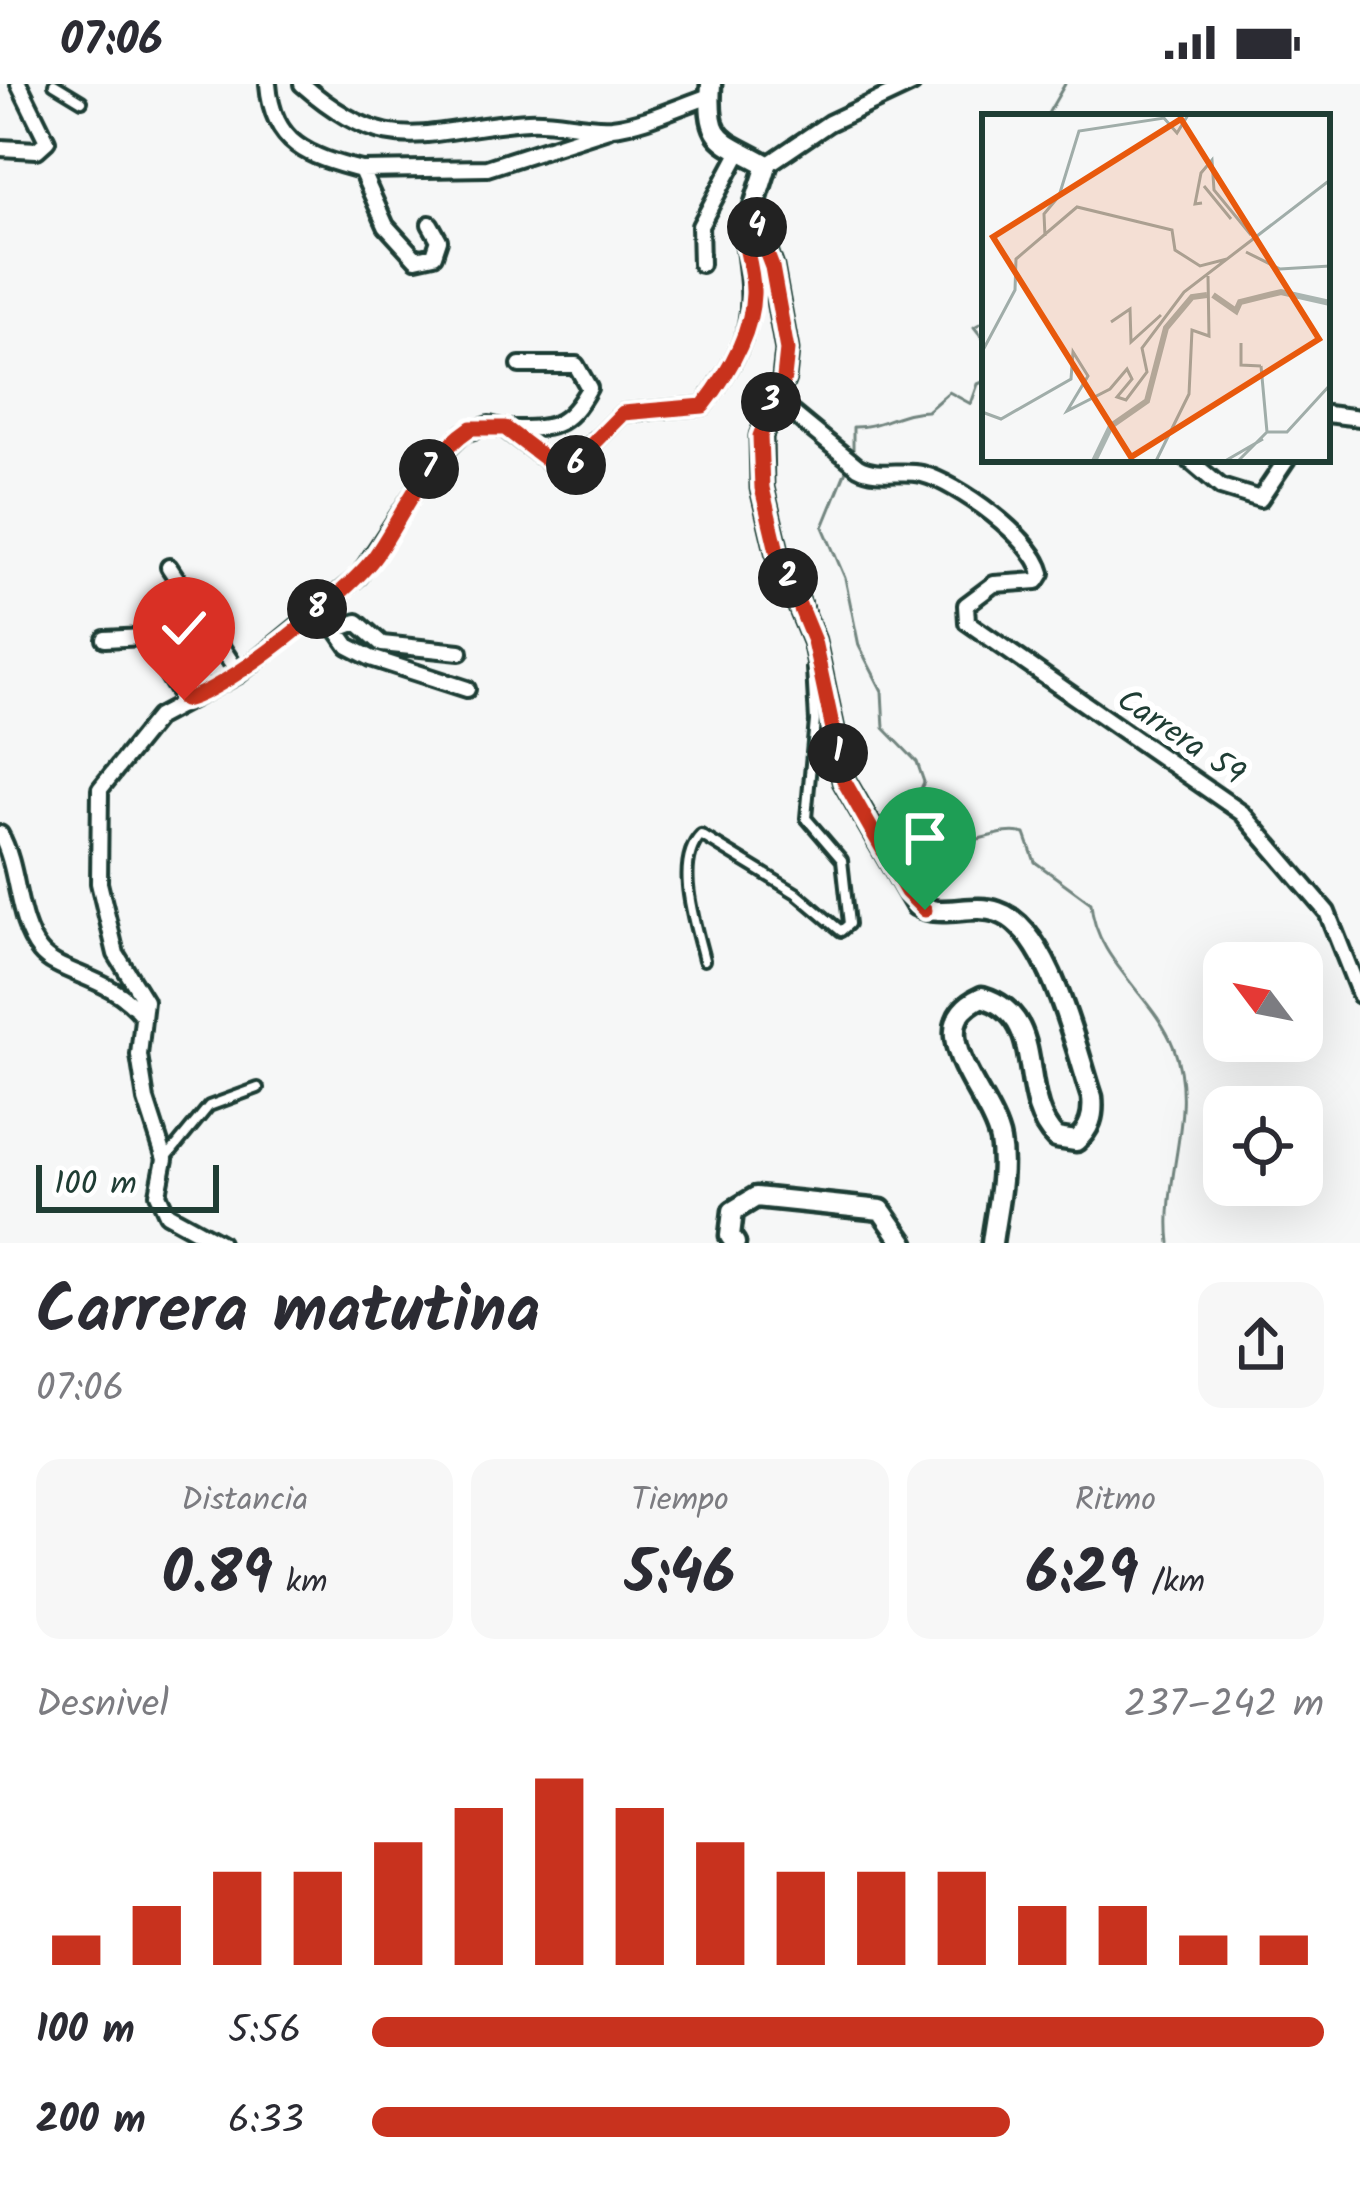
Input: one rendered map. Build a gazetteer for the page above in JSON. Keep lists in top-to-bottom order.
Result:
{
  "streets": {
    "street": ["Carrera 59"]
  },
  "scale_bar": "100 m",
  "north": "top left",
  "page": {
    "status": "07:06",
    "pins": [
      "4",
      "3",
      "6",
      "7",
      "2",
      "8",
      "1"
    ],
    "scale": "100 m",
    "heading": ["Carrera matutina", "07:06"],
    "stats": [
      ["Distancia", "0.89 km"],
      ["Tiempo", "5:46"],
      ["Ritmo", "6:29 /km"]
    ],
    "chart": ["Desnivel", "237–242 m"],
    "list": [
      {
        "name": "100 m",
        "note": "5:56"
      },
      {
        "name": "200 m",
        "note": "6:33"
      }
    ]
  }
}
